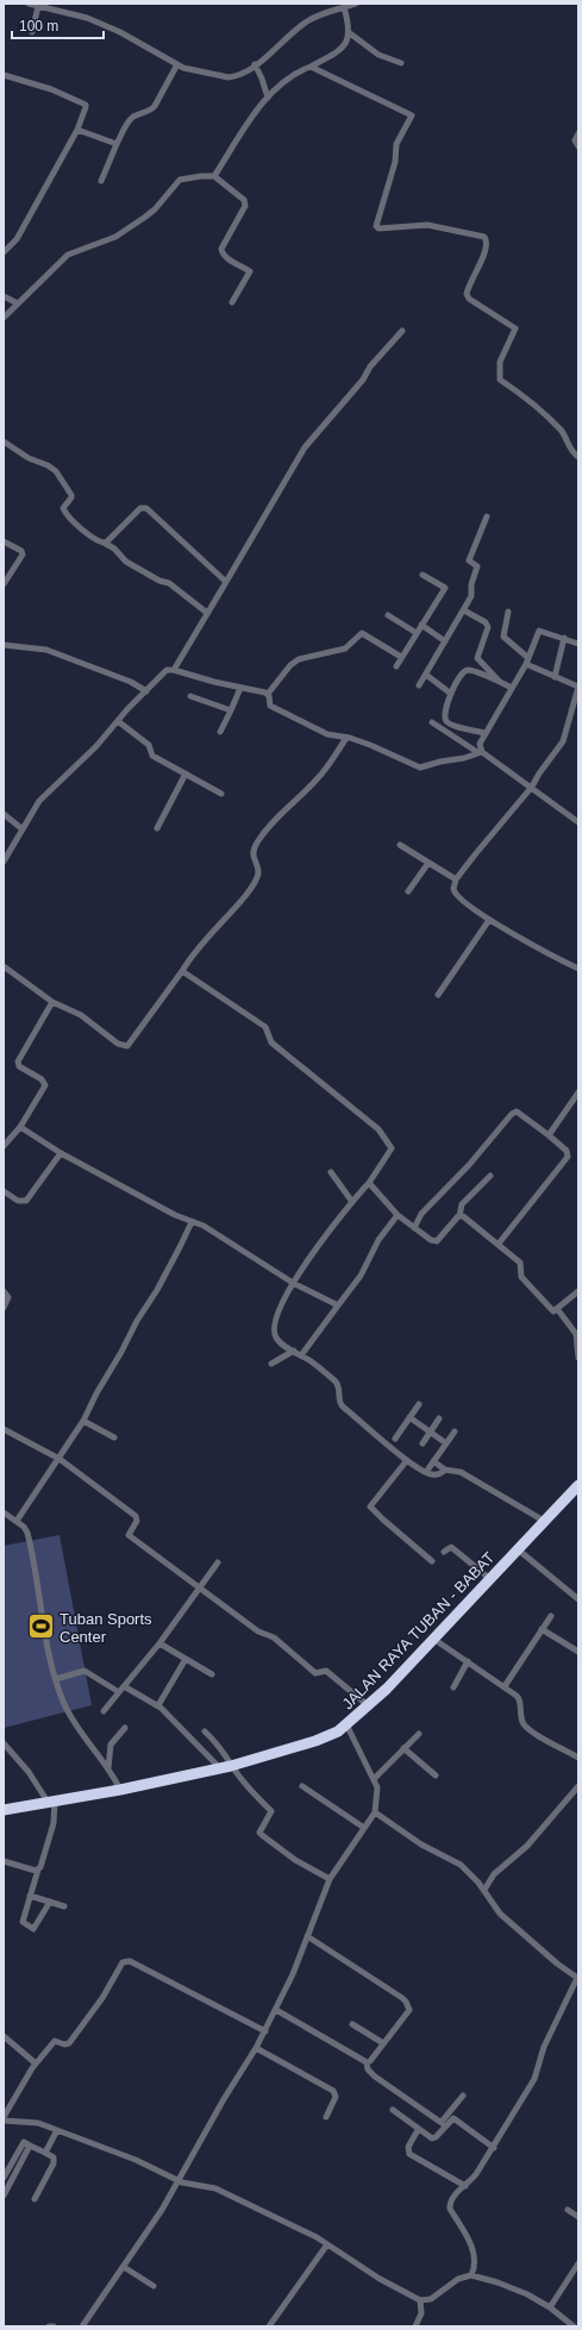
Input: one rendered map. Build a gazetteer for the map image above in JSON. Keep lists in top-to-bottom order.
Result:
{
  "streets": {
    "highway": ["JALAN RAYA TUBAN - BABAT"]
  },
  "places": {
    "sports": ["Tuban Sports Center"]
  },
  "scale_bar": "100 m"
}
